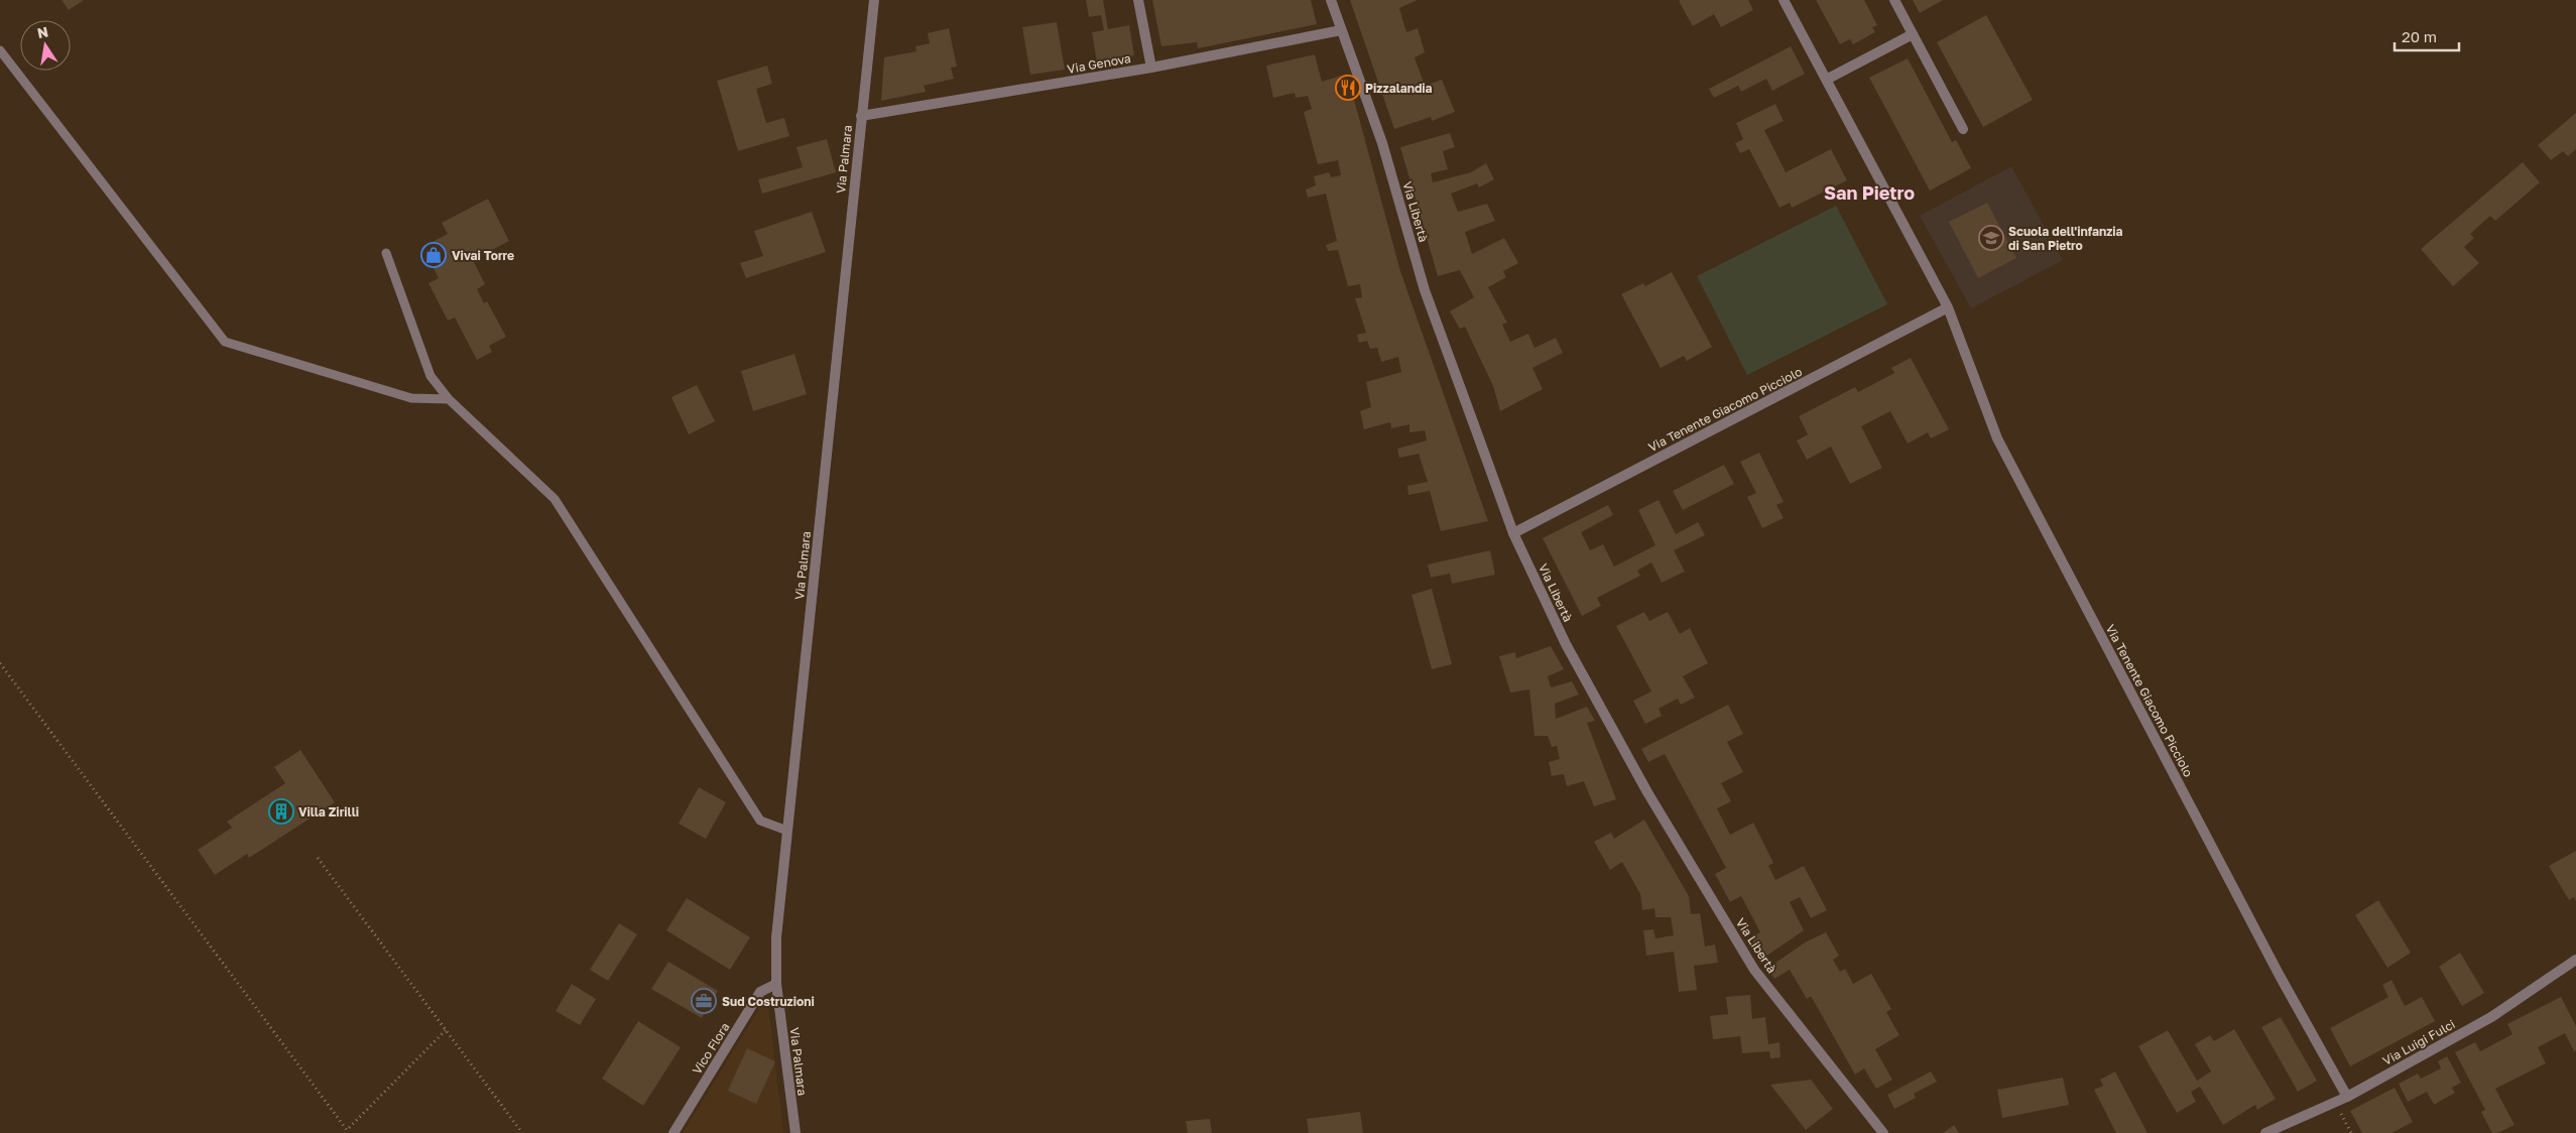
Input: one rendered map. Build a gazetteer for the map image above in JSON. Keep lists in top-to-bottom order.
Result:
{
  "streets": {
    "street": [
      "Via Genova",
      "Via Palmara",
      "Via Libertà",
      "Via Tenente Giacomo Picciolo",
      "Via Luigi Fulci",
      "Vico Flora"
    ]
  },
  "crossings": [
    ["Via Genova", "Via Palmara"],
    ["Via Genova", "Via Libertà"],
    ["Via Palmara", "Vico Flora"],
    ["Via Libertà", "Via Tenente Giacomo Picciolo"],
    ["Via Tenente Giacomo Picciolo", "Via Luigi Fulci"]
  ],
  "districts": ["San Pietro"],
  "places": {
    "restaurant": ["Pizzalandia"],
    "school or university": ["Scuola dell'infanzia di San Pietro"],
    "shop": ["Vivai Torre"],
    "building": ["Villa Zirilli"],
    "office": ["Sud Costruzioni"]
  },
  "scale_bar": "20 m",
  "north": "top"
}
